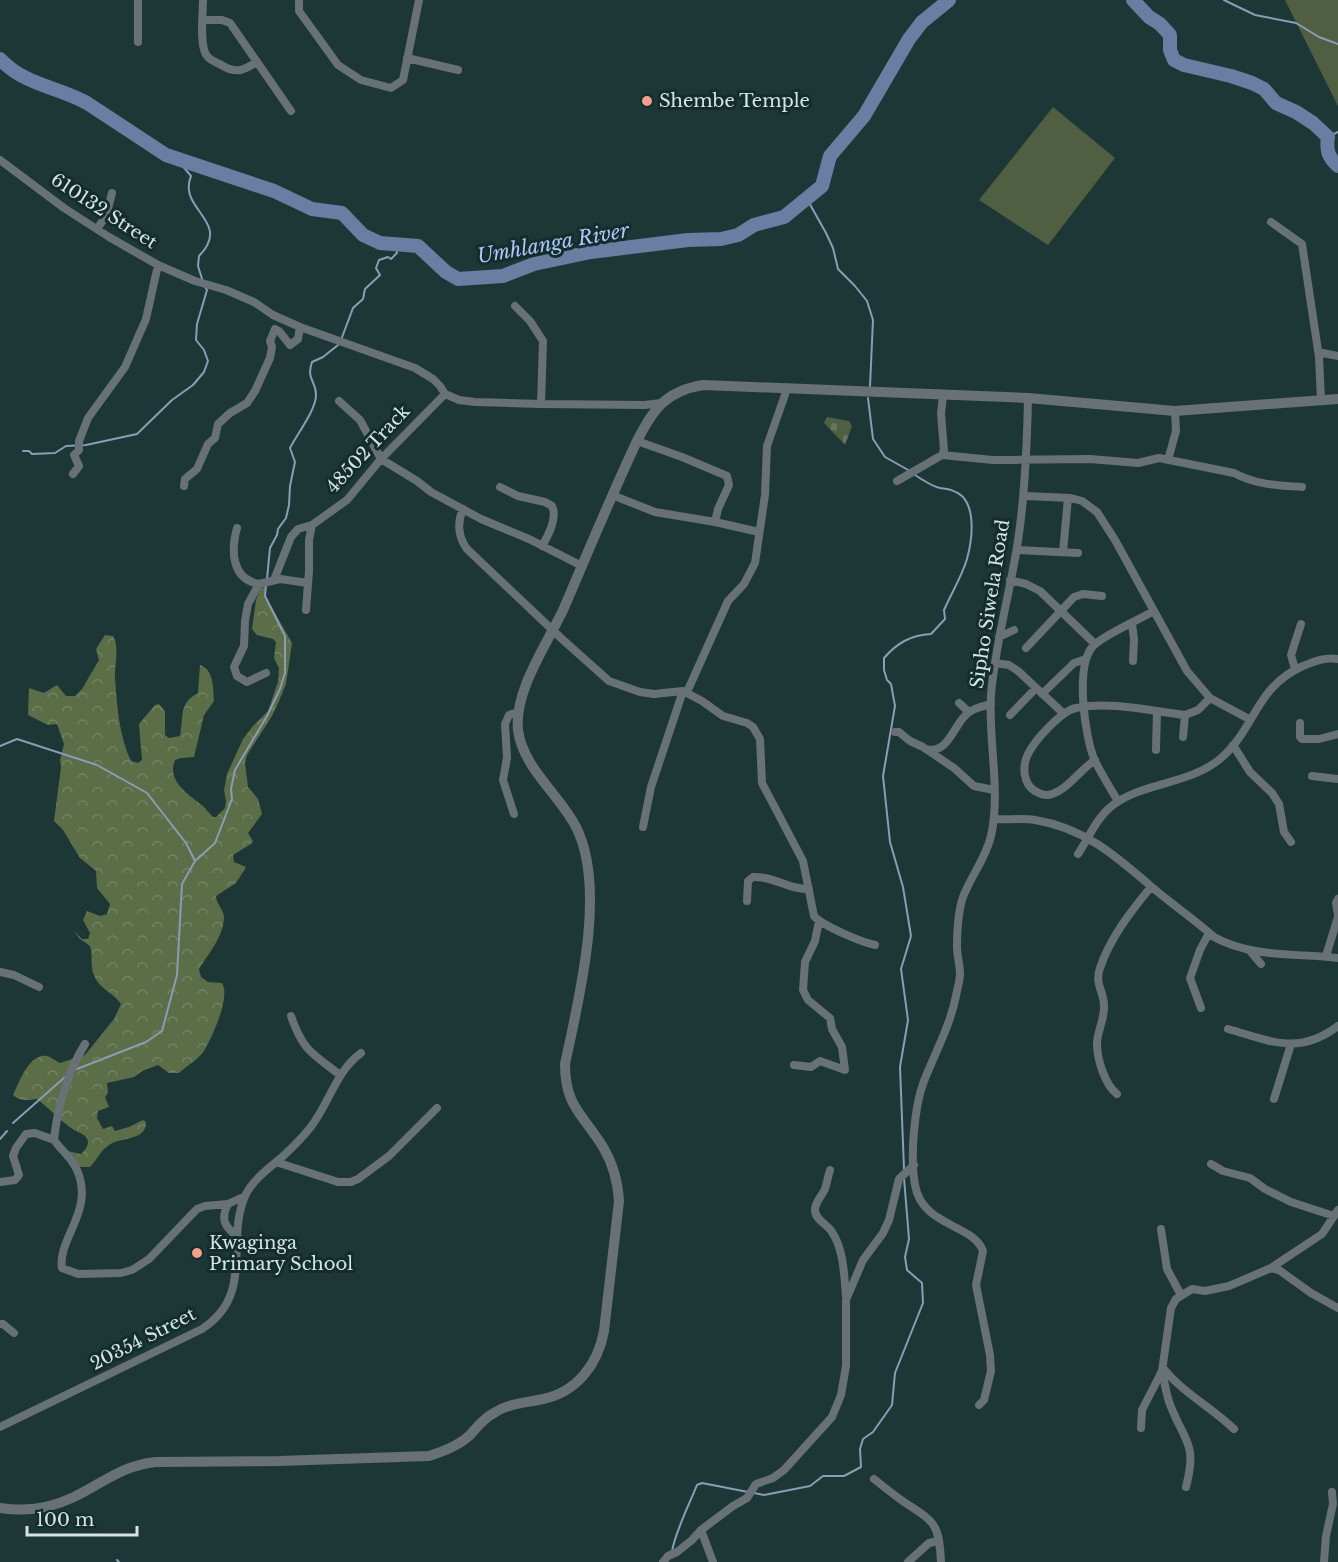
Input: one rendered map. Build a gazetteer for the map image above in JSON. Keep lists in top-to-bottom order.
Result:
{
  "streets": {
    "street": [
      "610132 Street",
      "48502 Track",
      "Sipho Siwela Road",
      "20354 Street"
    ]
  },
  "water": ["Umhlanga River"],
  "places": ["Shembe Temple", "Kwaginga Primary School"],
  "scale_bar": "100 m"
}
